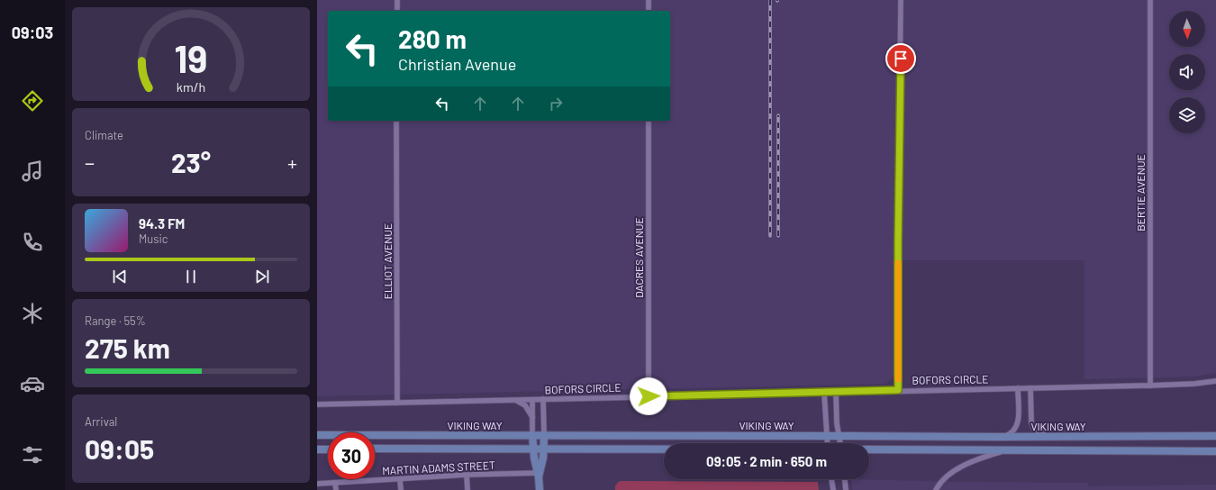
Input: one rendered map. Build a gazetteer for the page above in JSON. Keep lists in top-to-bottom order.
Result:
{
  "streets": {
    "main road": ["VIKING WAY"],
    "street": [
      "BERTIE AVENUE",
      "DACRES AVENUE",
      "ELLIOT AVENUE",
      "BOFORS CIRCLE",
      "MARTIN ADAMS STREET"
    ]
  },
  "crossings": [
    ["BERTIE AVENUE", "BOFORS CIRCLE"],
    ["DACRES AVENUE", "BOFORS CIRCLE"],
    ["ELLIOT AVENUE", "BOFORS CIRCLE"]
  ],
  "north": "bottom",
  "page": {
    "tabs": "09:03",
    "turn": ["280 m", "Christian Avenue"],
    "tile": [
      "Climate",
      ["Range · 55%", "275 km"],
      ["Arrival", "09:05"]
    ],
    "heat": ["−", "23°", "+"],
    "song": ["94.3 FM", "Music"],
    "limit": "30",
    "trip": "09:05 · 2 min · 650 m",
    "gauge": ["19", "km/h"]
  }
}
